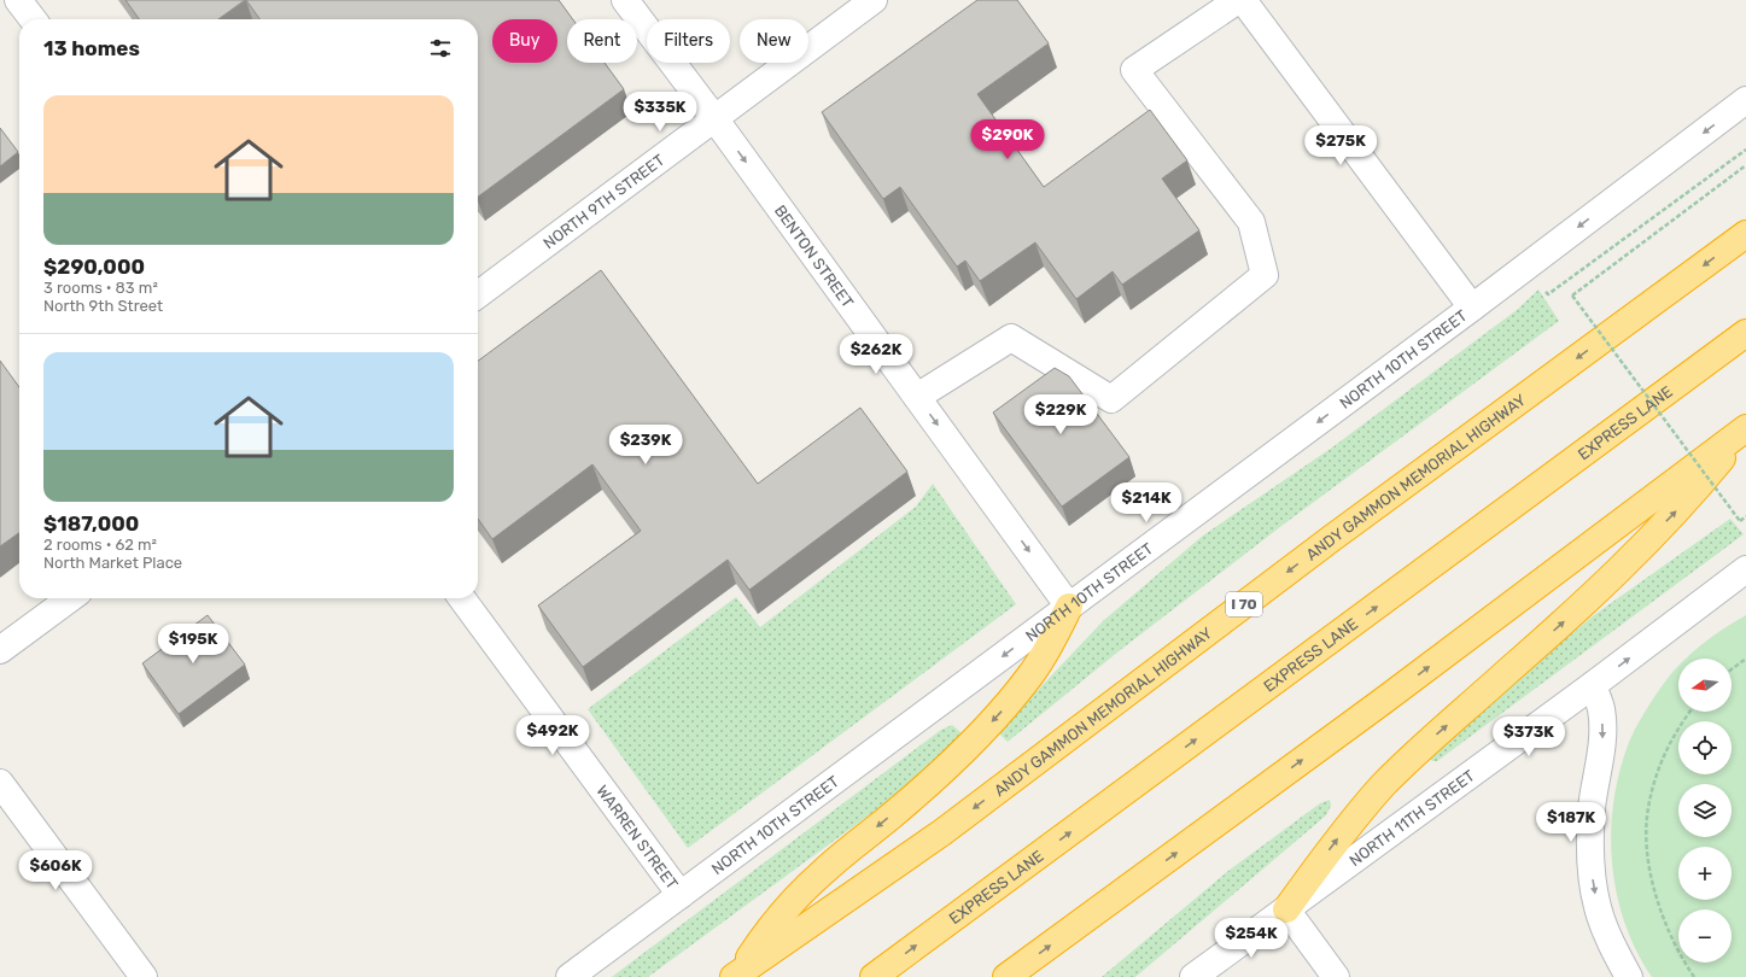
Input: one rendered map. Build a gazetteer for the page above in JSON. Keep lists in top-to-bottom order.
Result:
{
  "streets": {
    "highway": ["EXPRESS LANE", "ANDY GAMMON MEMORIAL HIGHWAY", "I 70"],
    "street": [
      "NORTH 9TH STREET",
      "BENTON STREET",
      "NORTH 10TH STREET",
      "NORTH 11TH STREET",
      "WARREN STREET"
    ]
  },
  "crossings": [
    ["NORTH 9TH STREET", "BENTON STREET"],
    ["BENTON STREET", "NORTH 10TH STREET"],
    ["NORTH 10TH STREET", "WARREN STREET"]
  ],
  "one_way": ["BENTON STREET", "NORTH 10TH STREET"],
  "north": "left",
  "page": {
    "chip": [
      "Buy",
      "Rent",
      "Filters",
      "New"
    ],
    "heading": "13 homes",
    "list": [
      {
        "name": "$290,000",
        "note": "3 rooms · 83 m² · North 9th Street"
      },
      {
        "name": "$187,000",
        "note": "2 rooms · 62 m² · North Market Place"
      }
    ],
    "price": [
      "$335K",
      "$290K",
      "$275K",
      "$262K",
      "$229K",
      "$239K",
      "$214K",
      "$195K",
      "$492K",
      "$373K",
      "$187K",
      "$606K",
      "$254K"
    ],
    "map_buttons": ["+", "−"]
  }
}
